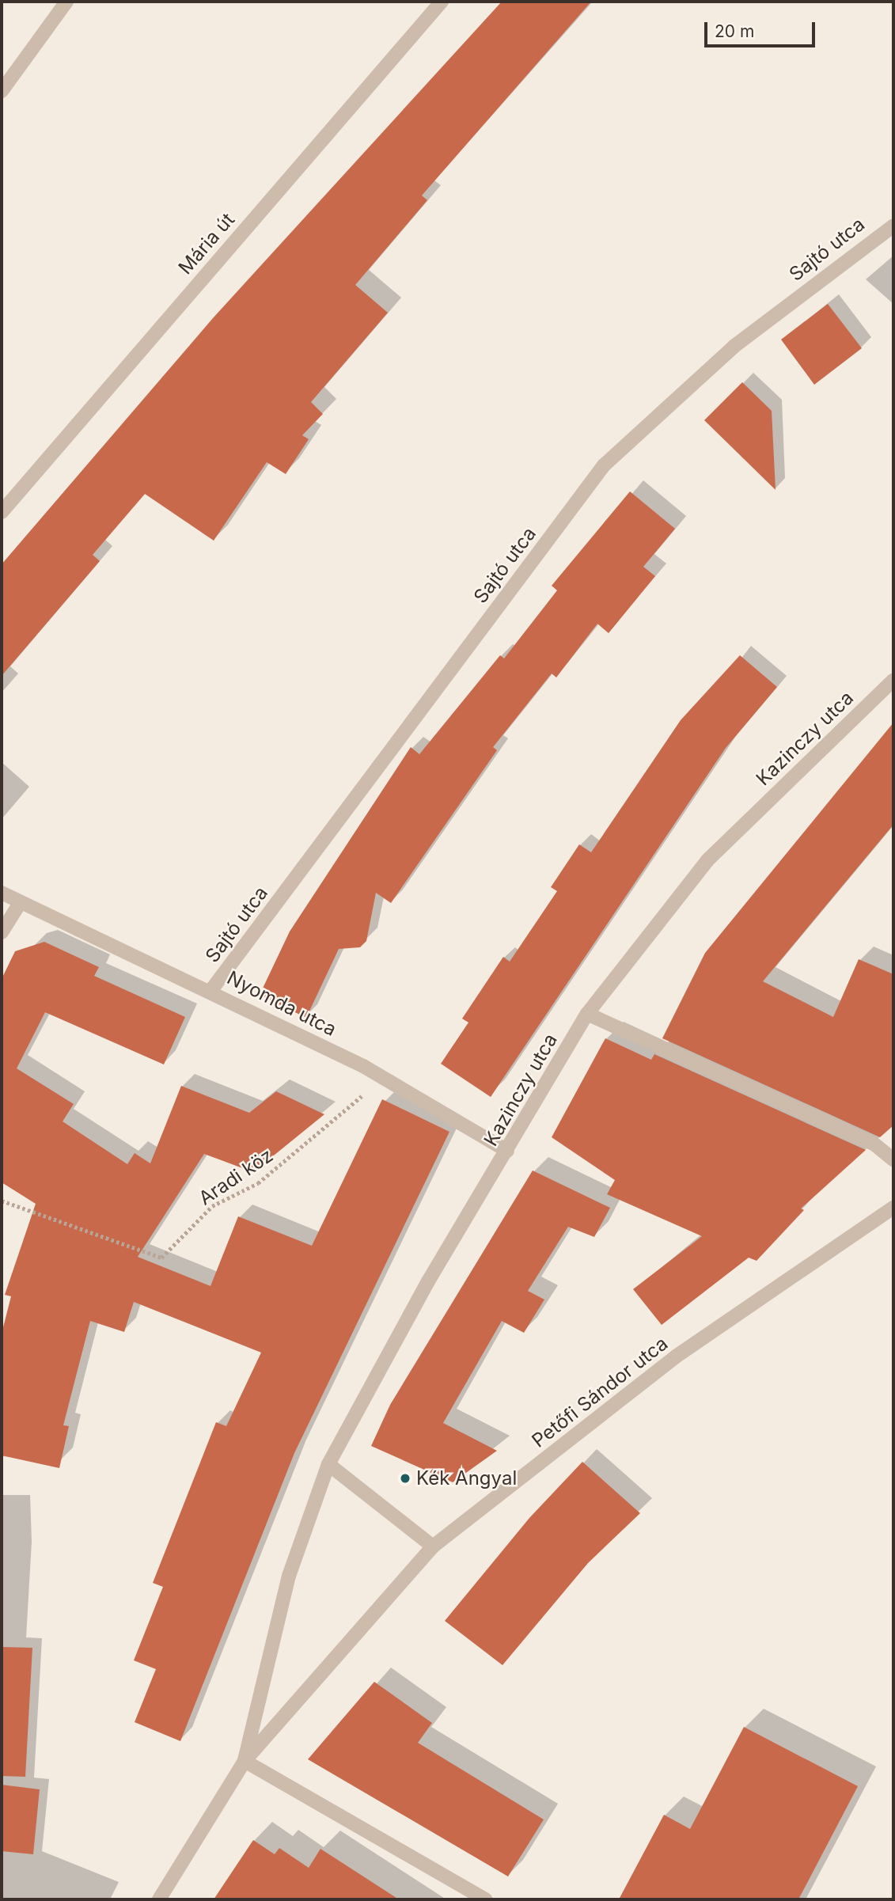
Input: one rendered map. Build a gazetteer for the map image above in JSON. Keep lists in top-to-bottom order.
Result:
{
  "streets": {
    "street": [
      "Mária út",
      "Sajtó utca",
      "Kazinczy utca",
      "Nyomda utca",
      "Petőfi Sándor utca"
    ],
    "path": ["Aradi köz"]
  },
  "crossings": [
    ["Sajtó utca", "Nyomda utca"],
    ["Kazinczy utca", "Nyomda utca"],
    ["Kazinczy utca", "Petőfi Sándor utca"],
    ["Nyomda utca", "Aradi köz"]
  ],
  "places": ["Kék Angyal"],
  "scale_bar": "20 m"
}
